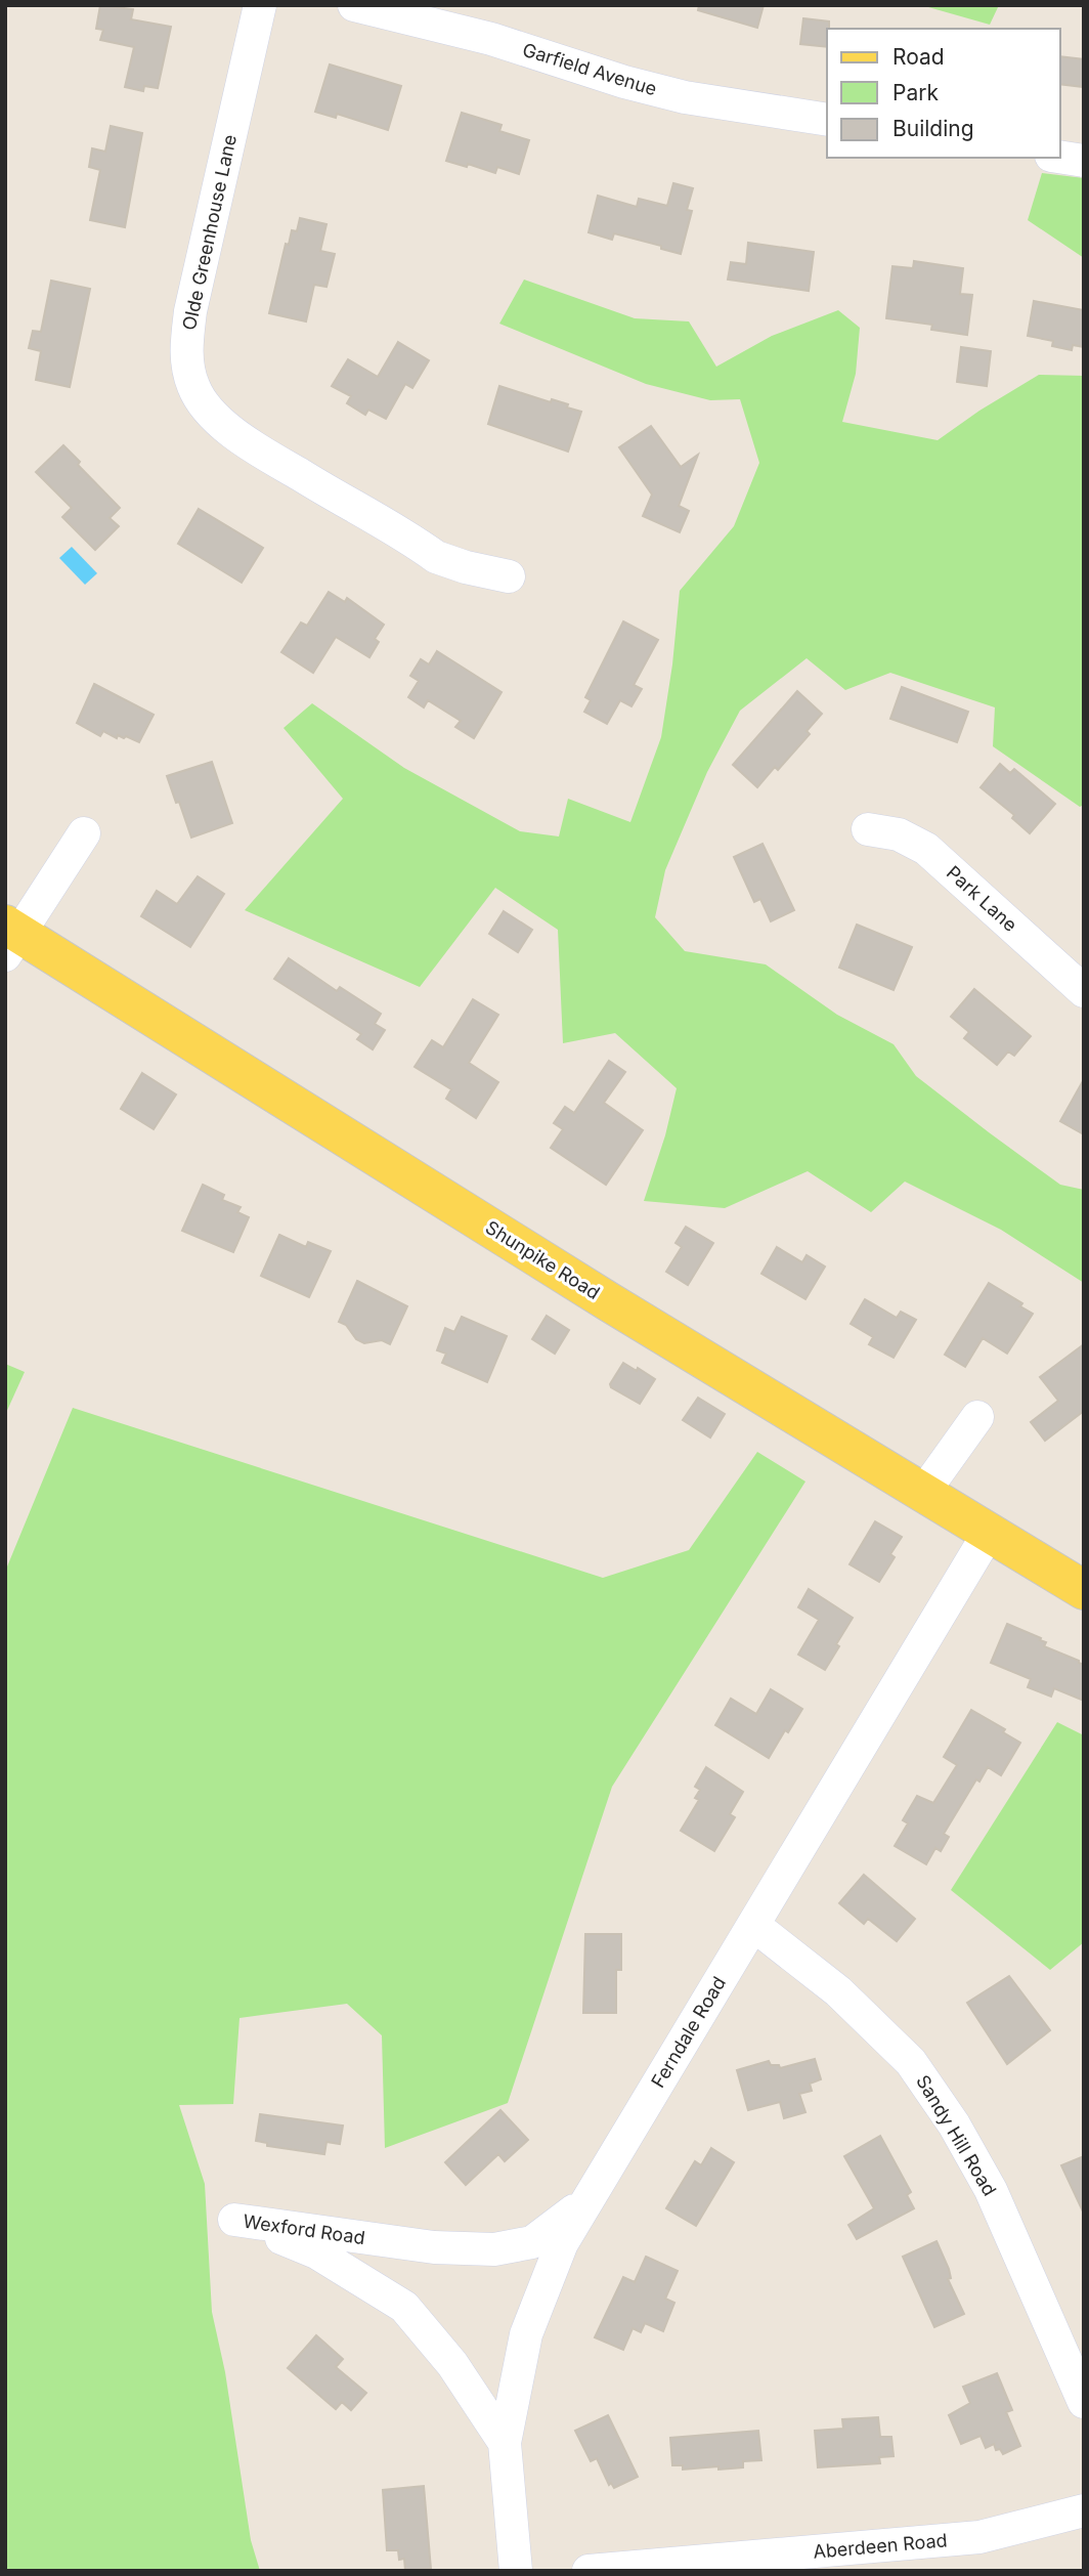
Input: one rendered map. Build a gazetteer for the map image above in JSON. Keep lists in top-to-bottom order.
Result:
{
  "streets": {
    "main road": ["Shunpike Road"],
    "street": [
      "Garfield Avenue",
      "Olde Greenhouse Lane",
      "Park Lane",
      "Ferndale Road",
      "Sandy Hill Road",
      "Wexford Road",
      "Aberdeen Road"
    ]
  },
  "crossings": [
    ["Shunpike Road", "Ferndale Road"],
    ["Ferndale Road", "Sandy Hill Road"],
    ["Ferndale Road", "Wexford Road"]
  ],
  "legend": ["Road", "Park", "Building"]
}
